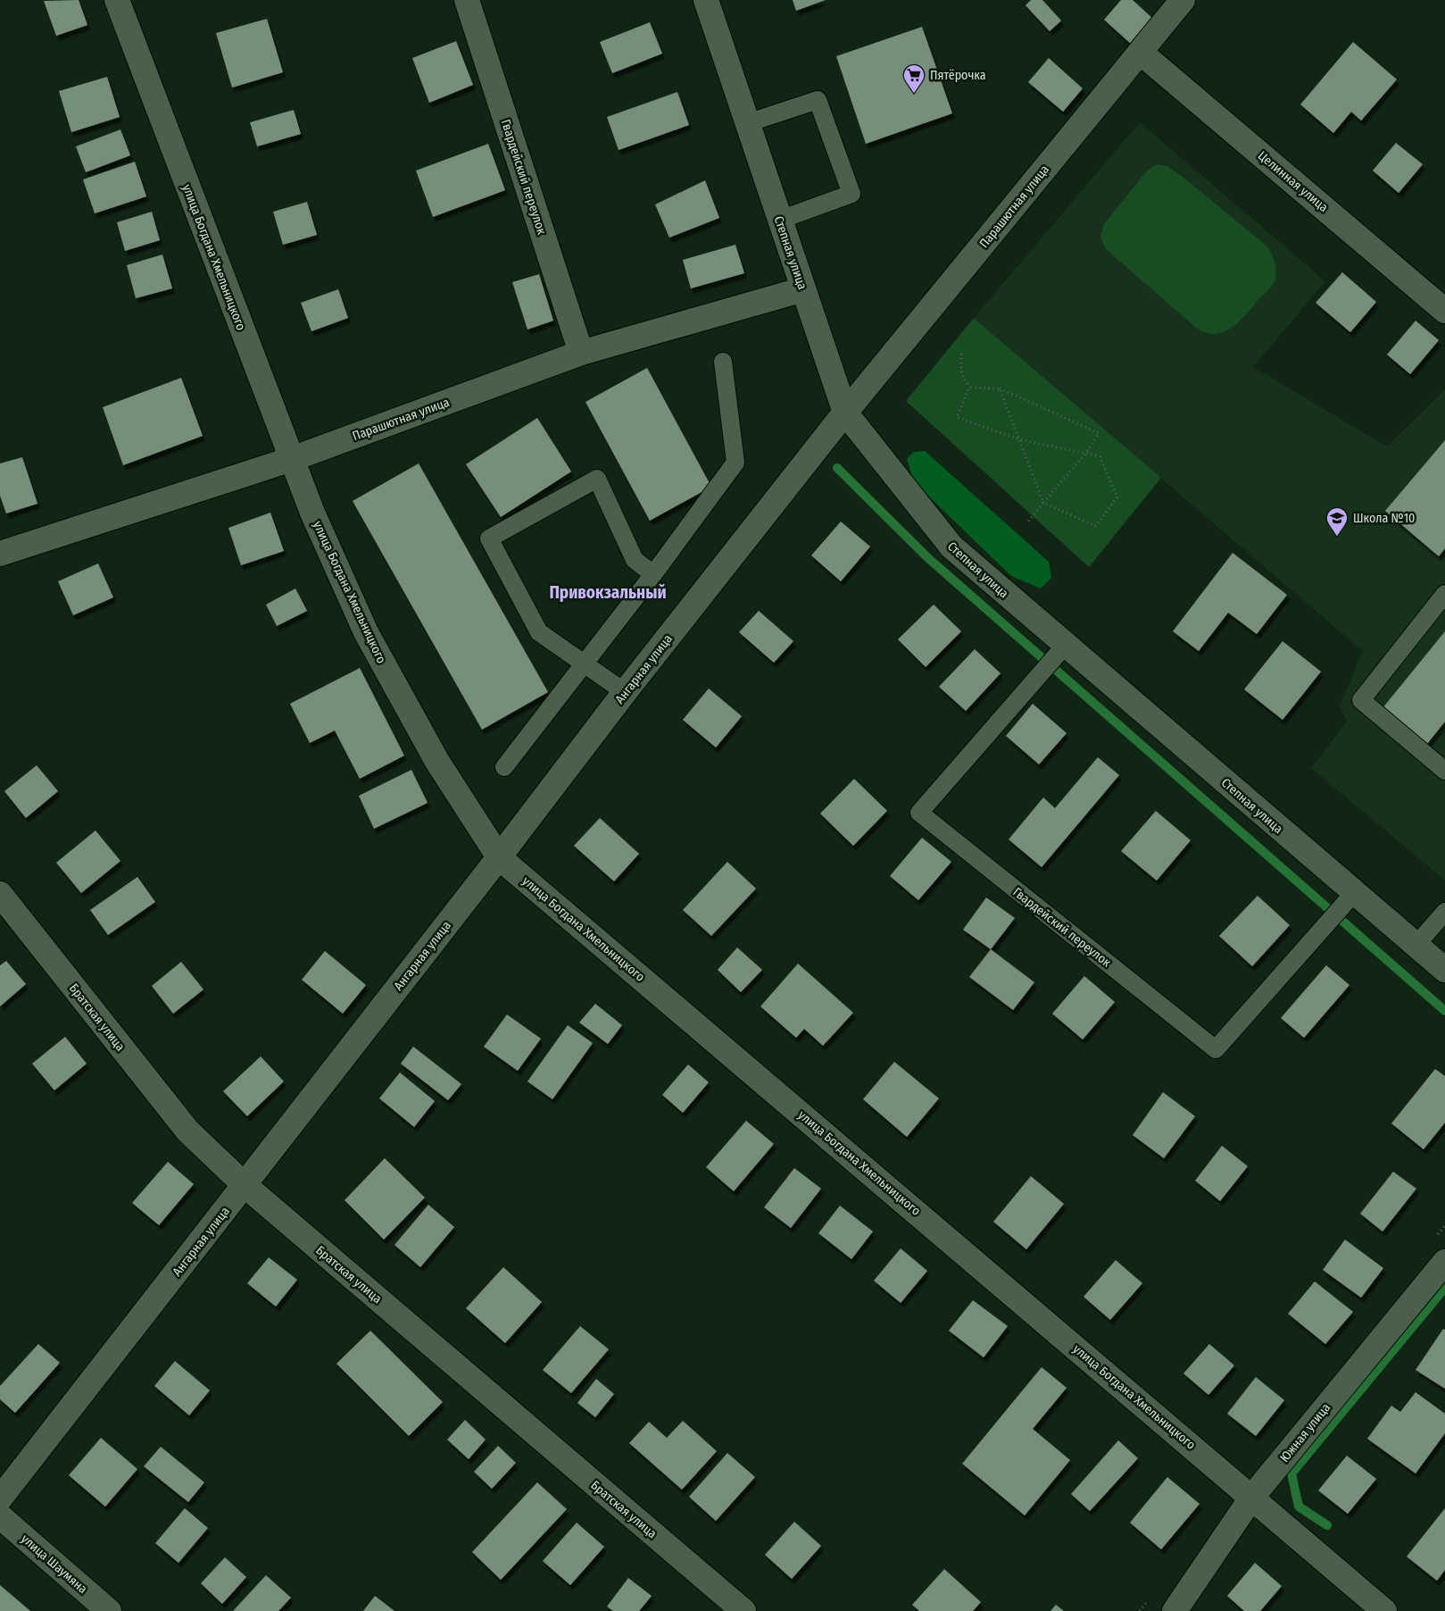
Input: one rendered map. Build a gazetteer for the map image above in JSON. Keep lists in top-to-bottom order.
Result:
{
  "streets": {
    "street": [
      "Гвардейский переулок",
      "Целинная улица",
      "Парашютная улица",
      "Степная улица",
      "улица Богдана Хмельницкого",
      "Ангарная улица",
      "Братская улица",
      "Южная улица",
      "улица Шаумяна"
    ]
  },
  "crossings": [
    ["Гвардейский переулок", "Парашютная улица"],
    ["Гвардейский переулок", "Степная улица"],
    ["Целинная улица", "Парашютная улица"],
    ["Парашютная улица", "Степная улица"],
    ["Парашютная улица", "улица Богдана Хмельницкого"],
    ["Парашютная улица", "Ангарная улица"],
    ["Степная улица", "Ангарная улица"],
    ["улица Богдана Хмельницкого", "Ангарная улица"],
    ["улица Богдана Хмельницкого", "Южная улица"],
    ["Ангарная улица", "Братская улица"]
  ],
  "districts": ["Привокзальный"],
  "places": {
    "supermarket": ["Пятёрочка"],
    "school or university": ["Школа №10"]
  }
}
